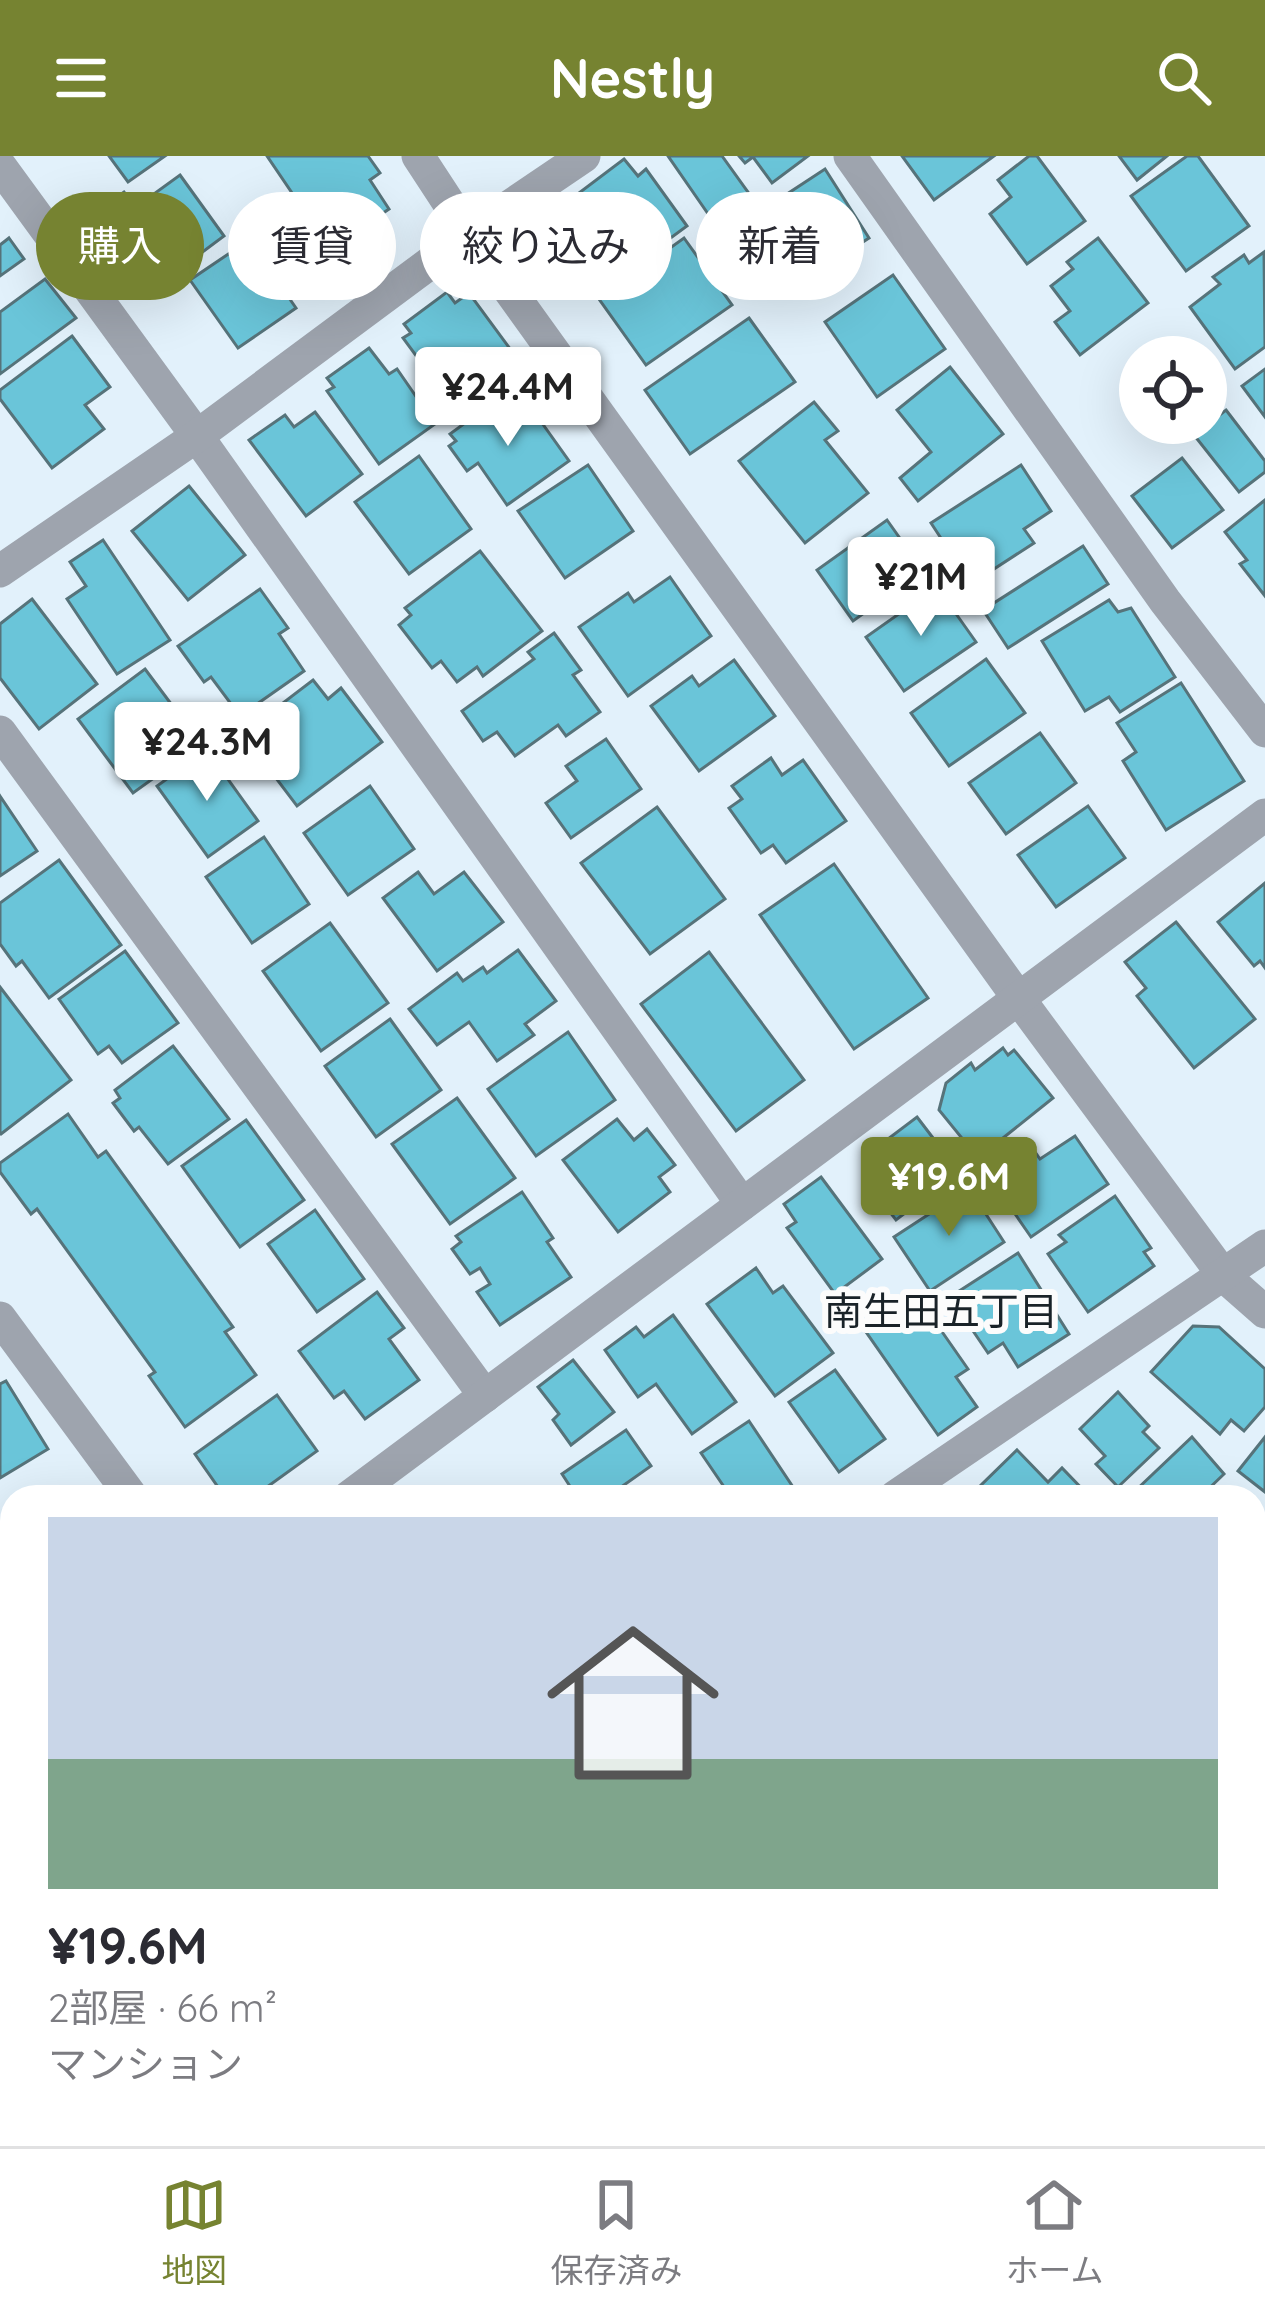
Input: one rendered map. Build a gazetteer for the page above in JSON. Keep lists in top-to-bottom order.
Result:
{
  "districts": ["南生田五丁目"],
  "page": {
    "header": "Nestly",
    "chip": [
      "購入",
      "賃貸",
      "絞り込み",
      "新着"
    ],
    "price": [
      "¥24.4M",
      "¥21M",
      "¥24.3M",
      "¥19.6M"
    ],
    "list": [
      {
        "name": "¥19.6M",
        "note": "2部屋 · 66 m² · マンション"
      }
    ],
    "tabs": ["地図", "保存済み", "ホーム"]
  }
}
